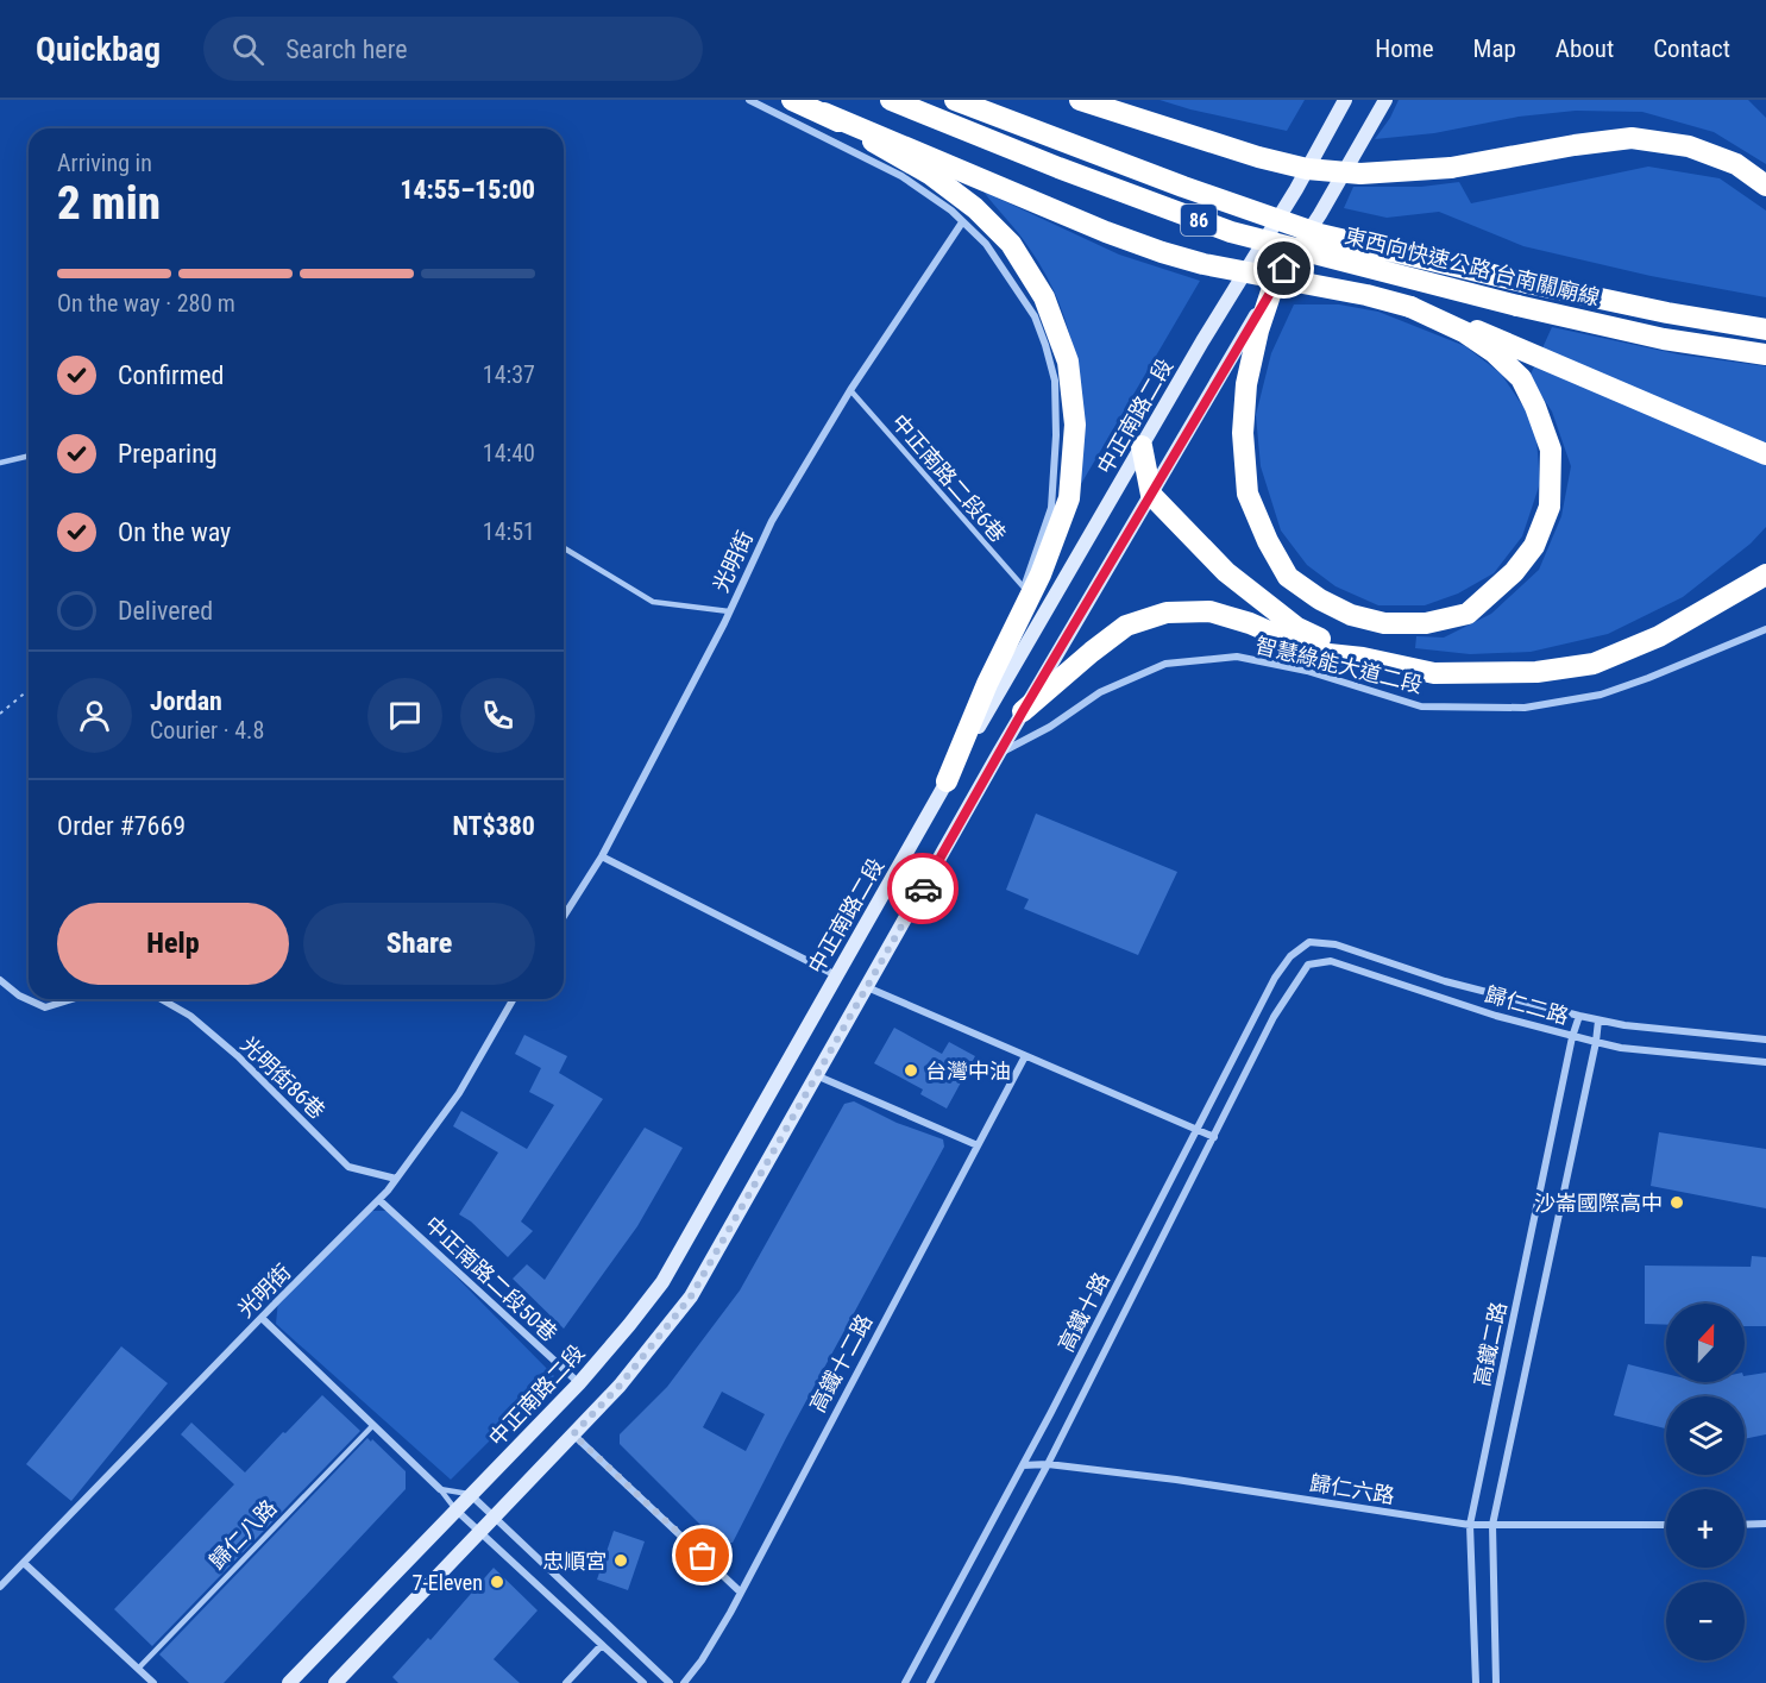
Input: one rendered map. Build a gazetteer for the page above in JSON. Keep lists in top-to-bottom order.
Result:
{
  "streets": {
    "highway": ["86", "東西向快速公路 台南關廟線"],
    "street": [
      "中正南路二段",
      "光明街",
      "智慧綠能大道二段",
      "歸仁二路",
      "光明街86巷",
      "中正南路二段50巷",
      "高鐵十路",
      "高鐵二路",
      "高鐵十二路",
      "歸仁六路"
    ],
    "lane": ["中正南路二段6巷", "歸仁八路"]
  },
  "crossings": [
    ["中正南路二段", "中正南路二段50巷"],
    ["中正南路二段6巷", "光明街"],
    ["光明街", "光明街86巷"],
    ["光明街", "中正南路二段50巷"],
    ["歸仁二路", "高鐵十路"],
    ["歸仁二路", "高鐵二路"],
    ["高鐵十路", "歸仁六路"],
    ["高鐵二路", "歸仁六路"]
  ],
  "places": [
    "台灣中油",
    "沙崙國際高中",
    "忠順宮",
    "7-Eleven"
  ],
  "north": "top",
  "page": {
    "header": "Quickbag",
    "search": "Search here",
    "nav": [
      "Home",
      "Map",
      "About",
      "Contact"
    ],
    "heading": ["2 min", "Arriving in", "14:55–15:00"],
    "panel": [
      "Jordan",
      "Courier · 4.8",
      "Order #7669",
      "NT$380"
    ],
    "bar": "On the way · 280 m",
    "list": [
      ["Confirmed", "14:37"],
      ["Preparing", "14:40"],
      ["On the way", "14:51"],
      "Delivered"
    ],
    "buttons": ["Help", "Share"],
    "map_buttons": ["+", "−"]
  }
}
